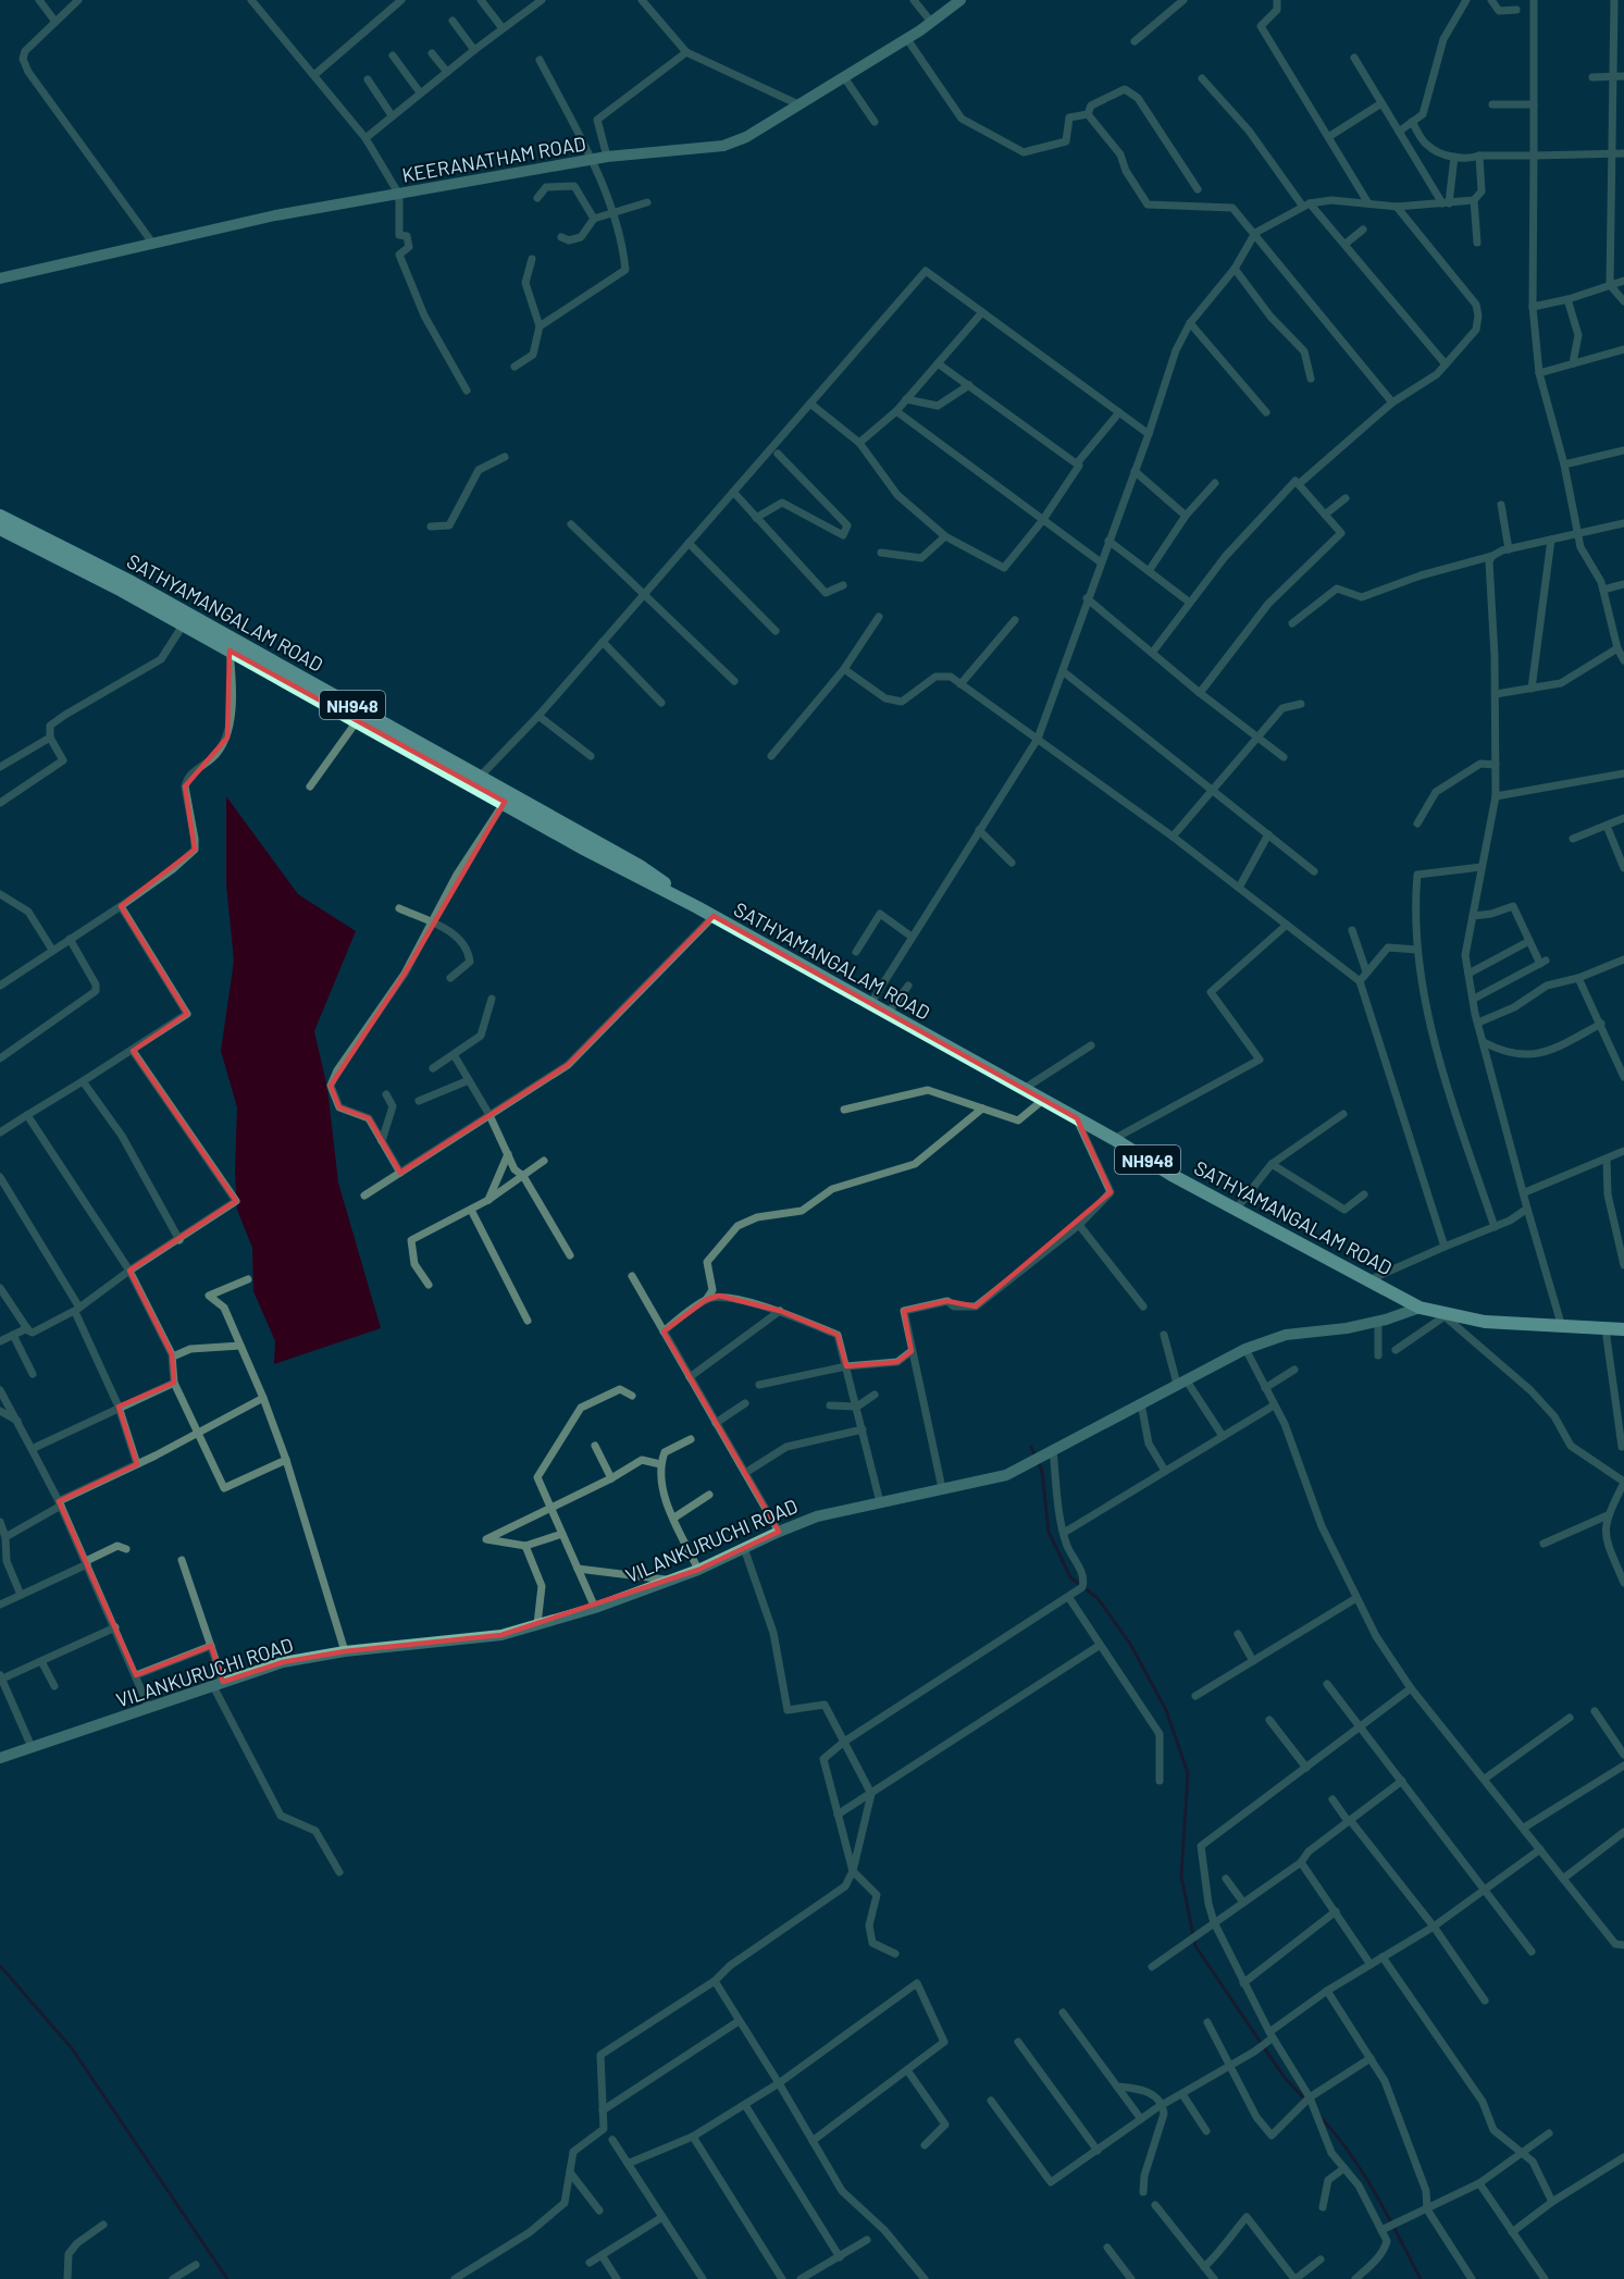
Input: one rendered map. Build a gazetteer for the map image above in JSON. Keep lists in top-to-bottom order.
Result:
{
  "streets": {
    "highway": ["SATHYAMANGALAM ROAD", "NH948"],
    "street": ["KEERANATHAM ROAD", "VILANKURUCHI ROAD"]
  },
  "crossings": [
    ["SATHYAMANGALAM ROAD", "VILANKURUCHI ROAD"]
  ]
}
